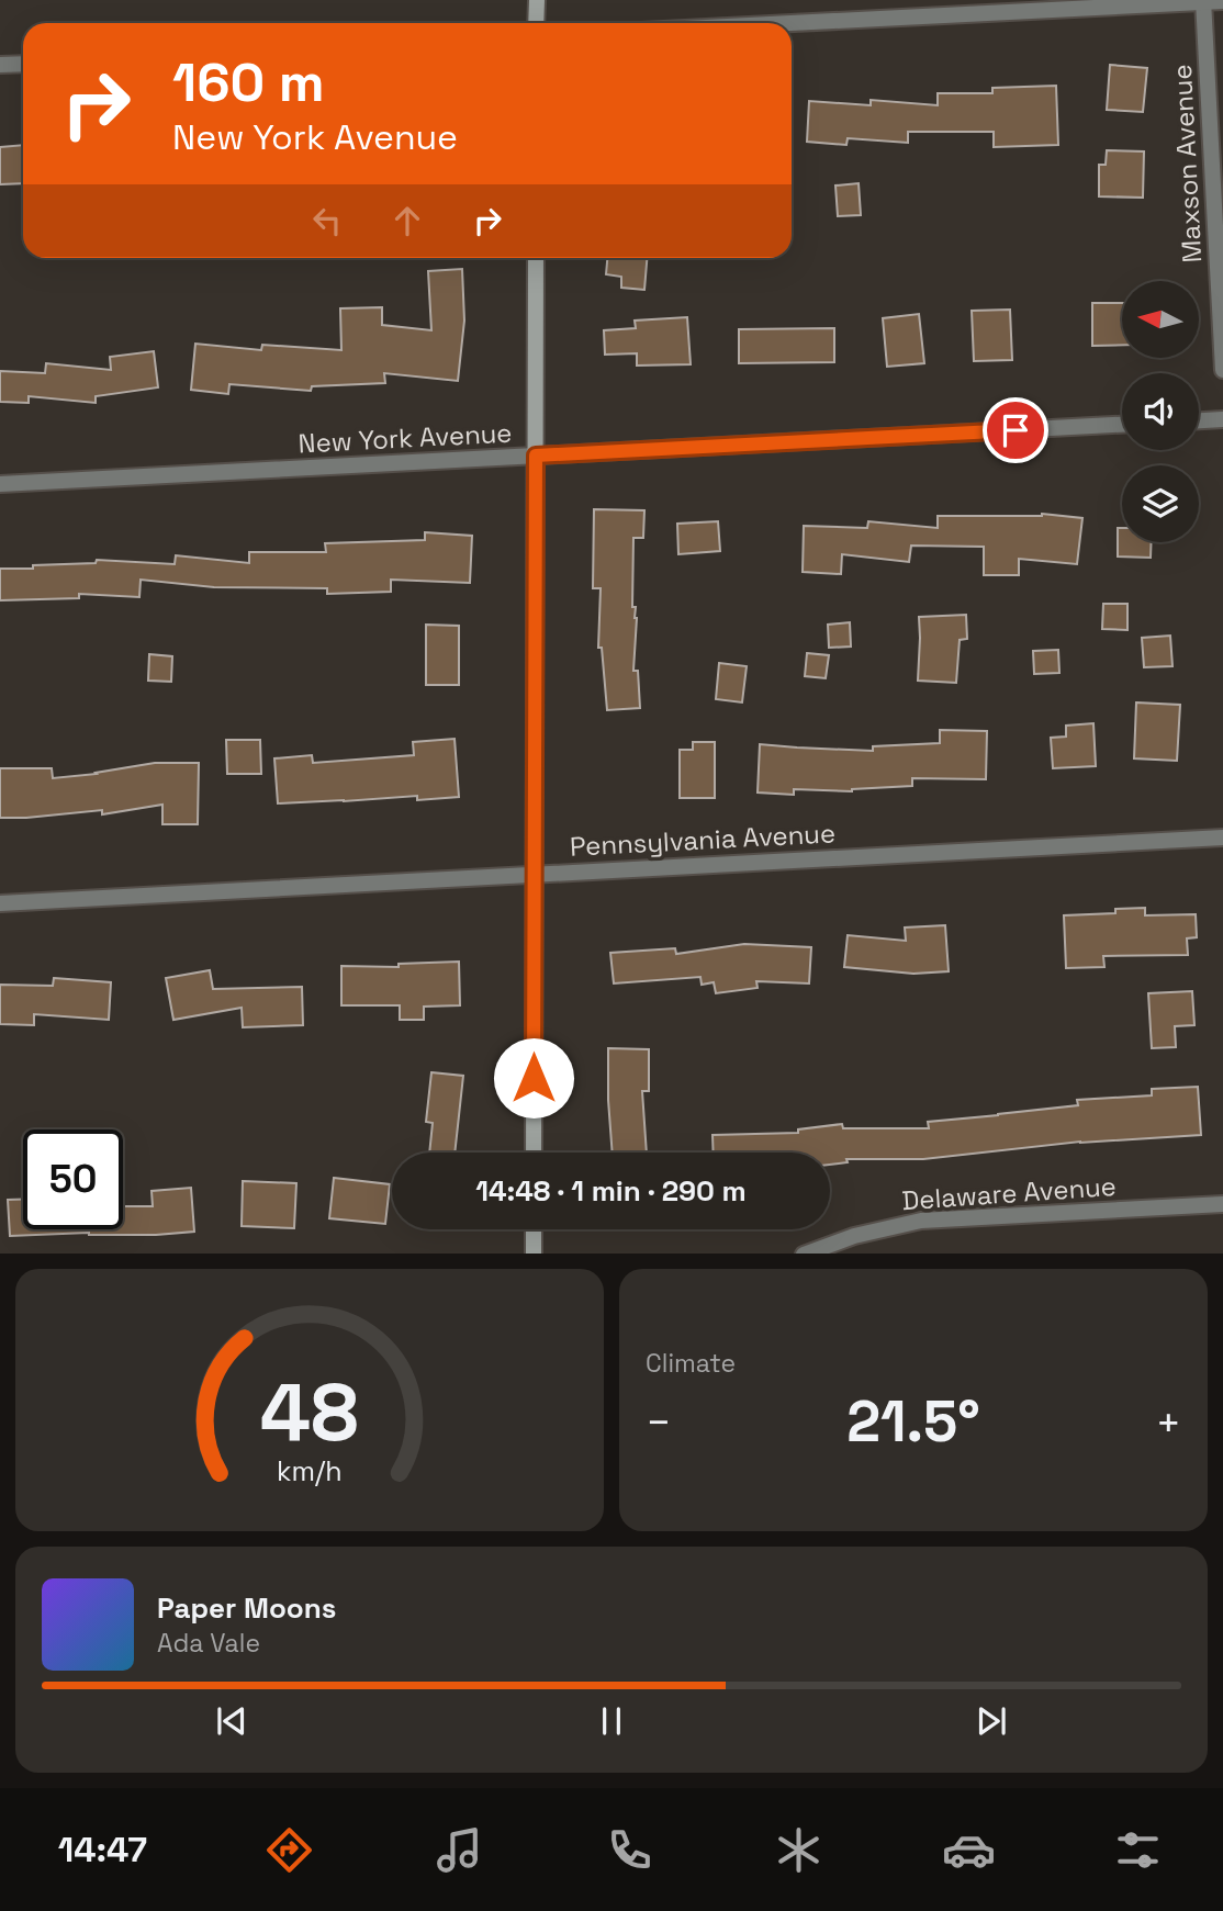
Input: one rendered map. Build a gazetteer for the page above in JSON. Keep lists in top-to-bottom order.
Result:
{
  "streets": {
    "street": [
      "Maxson Avenue",
      "New York Avenue",
      "Pennsylvania Avenue",
      "Delaware Avenue"
    ]
  },
  "north": "left",
  "page": {
    "turn": ["160 m", "New York Avenue"],
    "limit": "50",
    "trip": "14:48 · 1 min · 290 m",
    "tile": "Climate",
    "heat": ["−", "21.5°", "+"],
    "song": ["Paper Moons", "Ada Vale"],
    "tabs": "14:47",
    "gauge": ["48", "km/h"]
  }
}
